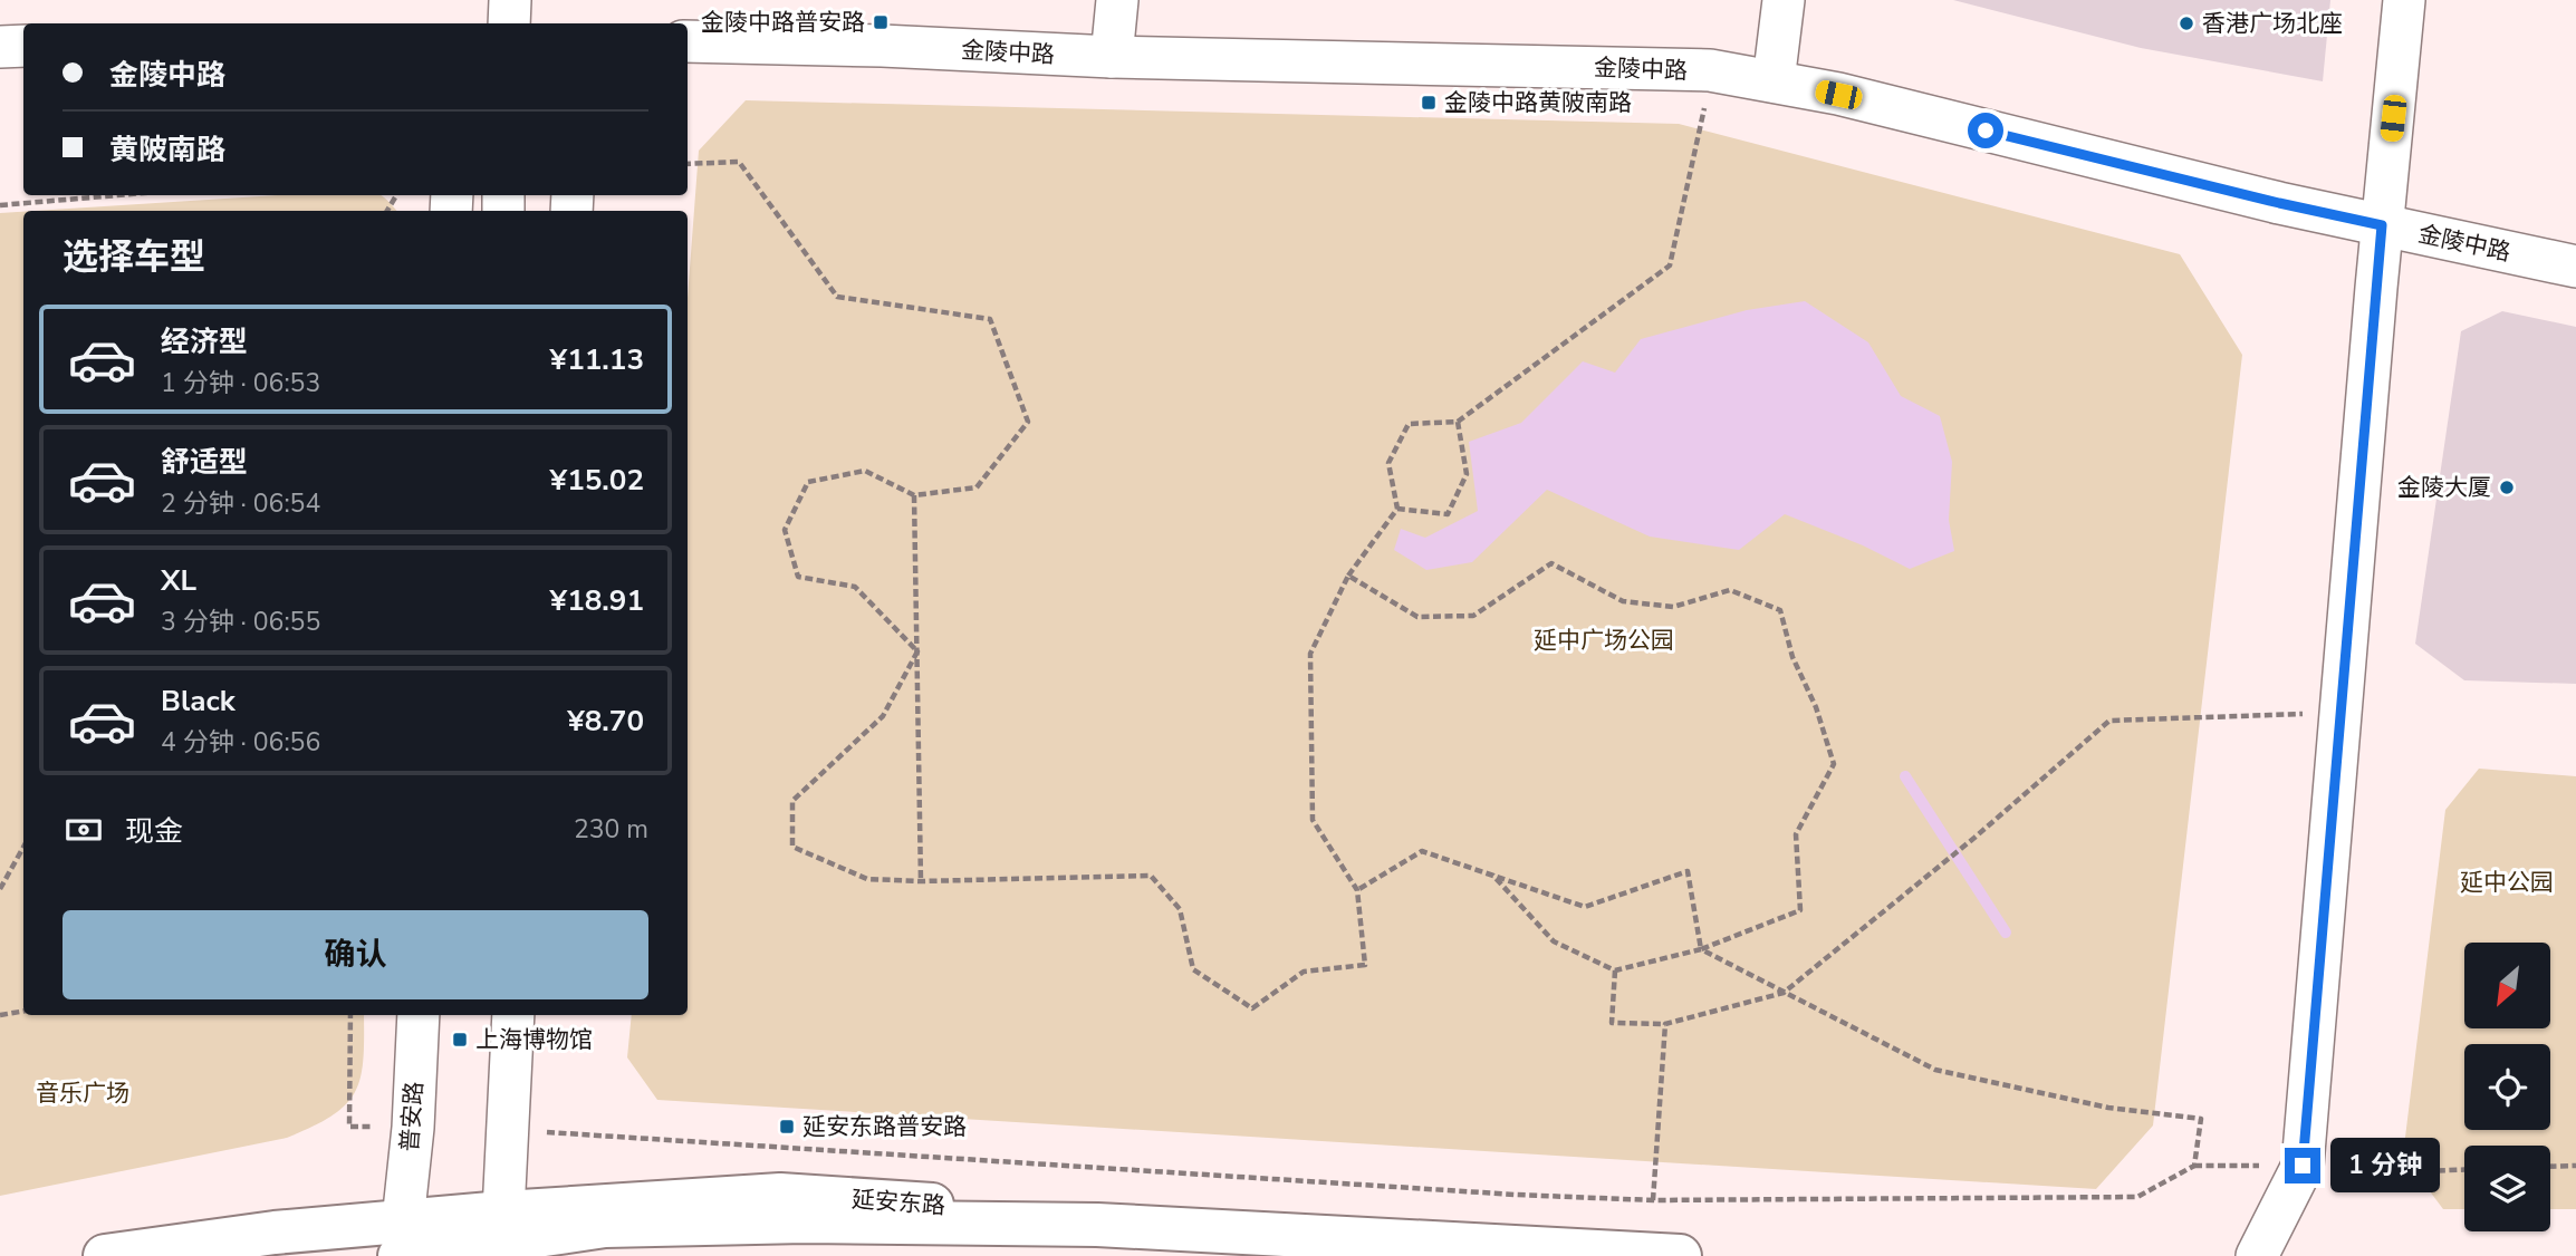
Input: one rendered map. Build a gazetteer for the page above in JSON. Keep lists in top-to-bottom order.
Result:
{
  "streets": {
    "main road": ["延安东路"],
    "street": ["金陵中路", "普安路"]
  },
  "crossings": [
    ["普安路", "延安东路"]
  ],
  "parks": ["延中广场公园", "延中公园", "音乐广场"],
  "places": {
    "transit": [
      "金陵中路普安路",
      "金陵中路黄陂南路",
      "上海博物馆",
      "延安东路普安路"
    ],
    "other": ["香港广场北座", "金陵大厦"]
  },
  "north": "bottom left",
  "page": {
    "banner": ["金陵中路", "黄陂南路"],
    "heading": "选择车型",
    "list": [
      {
        "name": "经济型",
        "note": "1 分钟 · 06:53",
        "value": "¥11.13"
      },
      {
        "name": "舒适型",
        "note": "2 分钟 · 06:54",
        "value": "¥15.02"
      },
      {
        "name": "XL",
        "note": "3 分钟 · 06:55",
        "value": "¥18.91"
      },
      {
        "name": "Black",
        "note": "4 分钟 · 06:56",
        "value": "¥8.70"
      }
    ],
    "pay": ["现金", "230 m"],
    "buttons": "确认",
    "bubble": "1 分钟"
  }
}
